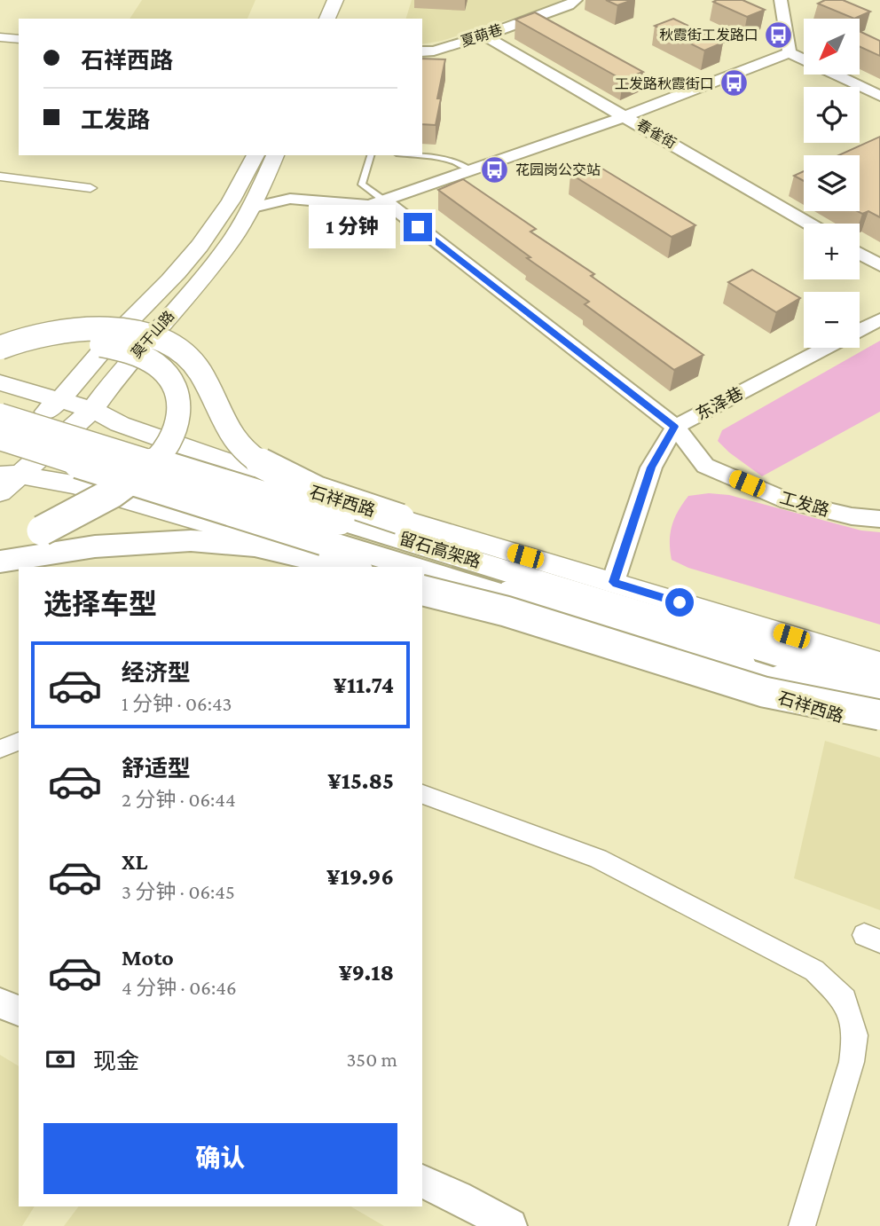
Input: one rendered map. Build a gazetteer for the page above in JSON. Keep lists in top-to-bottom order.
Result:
{
  "streets": {
    "highway": ["留石高架路"],
    "main road": ["莫干山路", "石祥西路"],
    "street": [
      "夏萌巷",
      "春雀街",
      "东泽巷",
      "工发路"
    ]
  },
  "crossings": [
    ["夏萌巷", "春雀街"],
    ["莫干山路", "石祥西路"],
    ["东泽巷", "石祥西路"],
    ["东泽巷", "工发路"]
  ],
  "places": {
    "bus stop": ["秋霞街工发路口", "工发路秋霞街口", "花园岗公交站"]
  },
  "north": "bottom left",
  "page": {
    "map_buttons": ["+", "−"],
    "banner": ["石祥西路", "工发路"],
    "bubble": "1 分钟",
    "heading": "选择车型",
    "list": [
      {
        "name": "经济型",
        "note": "1 分钟 · 06:43",
        "value": "¥11.74"
      },
      {
        "name": "舒适型",
        "note": "2 分钟 · 06:44",
        "value": "¥15.85"
      },
      {
        "name": "XL",
        "note": "3 分钟 · 06:45",
        "value": "¥19.96"
      },
      {
        "name": "Moto",
        "note": "4 分钟 · 06:46",
        "value": "¥9.18"
      }
    ],
    "pay": ["现金", "350 m"],
    "buttons": "确认"
  }
}
